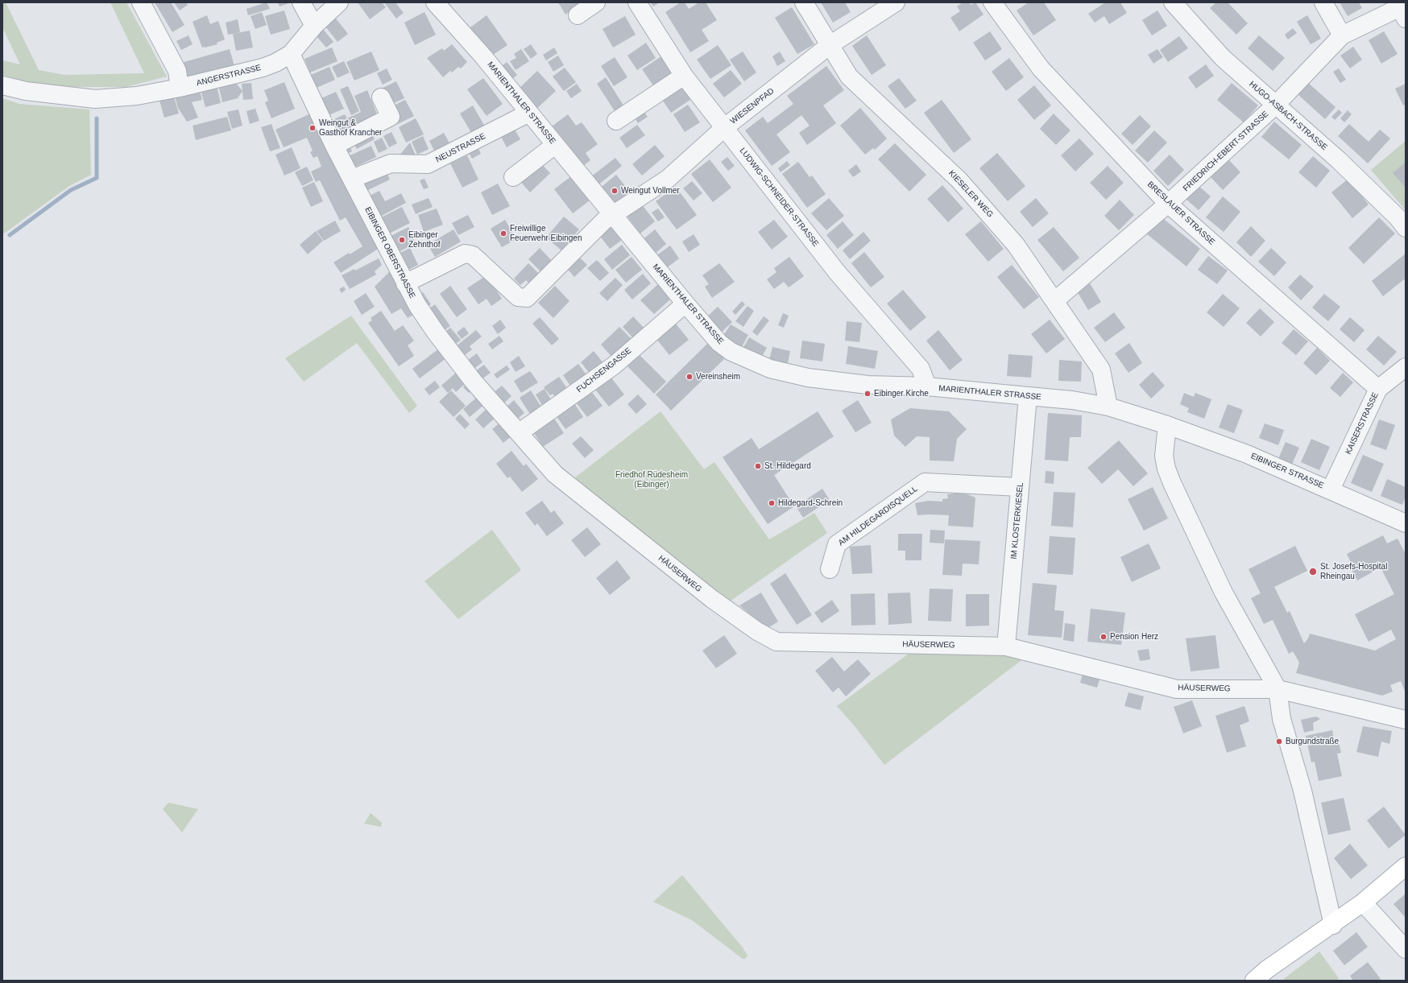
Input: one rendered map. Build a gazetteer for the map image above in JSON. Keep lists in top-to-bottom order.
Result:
{
  "streets": {
    "street": [
      "ANGERSTRASSE",
      "MARIENTHALER STRASSE",
      "WIESENPFAD",
      "HUGO-ASBACH-STRASSE",
      "NEUSTRASSE",
      "FRIEDRICH-EBERT-STRASSE",
      "KIESELER WEG",
      "LUDWIG-SCHNEIDER-STRASSE",
      "BRESLAUER STRASSE",
      "EIBINGER OBERSTRASSE",
      "FUCHSENGASSE",
      "KAISERSTRASSE",
      "EIBINGER STRASSE",
      "AM HILDEGARDISQUELL",
      "IM KLOSTERKIESEL",
      "HÄUSERWEG"
    ]
  },
  "crossings": [
    ["ANGERSTRASSE", "EIBINGER OBERSTRASSE"],
    ["MARIENTHALER STRASSE", "WIESENPFAD"],
    ["MARIENTHALER STRASSE", "NEUSTRASSE"],
    ["MARIENTHALER STRASSE", "KIESELER WEG"],
    ["MARIENTHALER STRASSE", "LUDWIG-SCHNEIDER-STRASSE"],
    ["MARIENTHALER STRASSE", "FUCHSENGASSE"],
    ["MARIENTHALER STRASSE", "EIBINGER STRASSE"],
    ["MARIENTHALER STRASSE", "IM KLOSTERKIESEL"],
    ["WIESENPFAD", "KIESELER WEG"],
    ["WIESENPFAD", "LUDWIG-SCHNEIDER-STRASSE"],
    ["WIESENPFAD", "EIBINGER OBERSTRASSE"],
    ["HUGO-ASBACH-STRASSE", "FRIEDRICH-EBERT-STRASSE"],
    ["NEUSTRASSE", "EIBINGER OBERSTRASSE"],
    ["FRIEDRICH-EBERT-STRASSE", "KIESELER WEG"],
    ["FRIEDRICH-EBERT-STRASSE", "BRESLAUER STRASSE"],
    ["BRESLAUER STRASSE", "KAISERSTRASSE"],
    ["EIBINGER OBERSTRASSE", "FUCHSENGASSE"],
    ["EIBINGER OBERSTRASSE", "HÄUSERWEG"],
    ["FUCHSENGASSE", "HÄUSERWEG"],
    ["KAISERSTRASSE", "EIBINGER STRASSE"],
    ["AM HILDEGARDISQUELL", "IM KLOSTERKIESEL"],
    ["IM KLOSTERKIESEL", "HÄUSERWEG"]
  ],
  "parks": ["Friedhof Rüdesheim (Eibinger)"],
  "places": [
    "Weingut & Gasthof Krancher",
    "Weingut Vollmer",
    "Freiwillige Feuerwehr Eibingen",
    "Eibinger Zehnthof",
    "Vereinsheim",
    "Eibinger Kirche",
    "St. Hildegard",
    "Hildegard-Schrein",
    "St. Josefs-Hospital Rheingau",
    "Pension Herz",
    "Burgundstraße"
  ]
}
